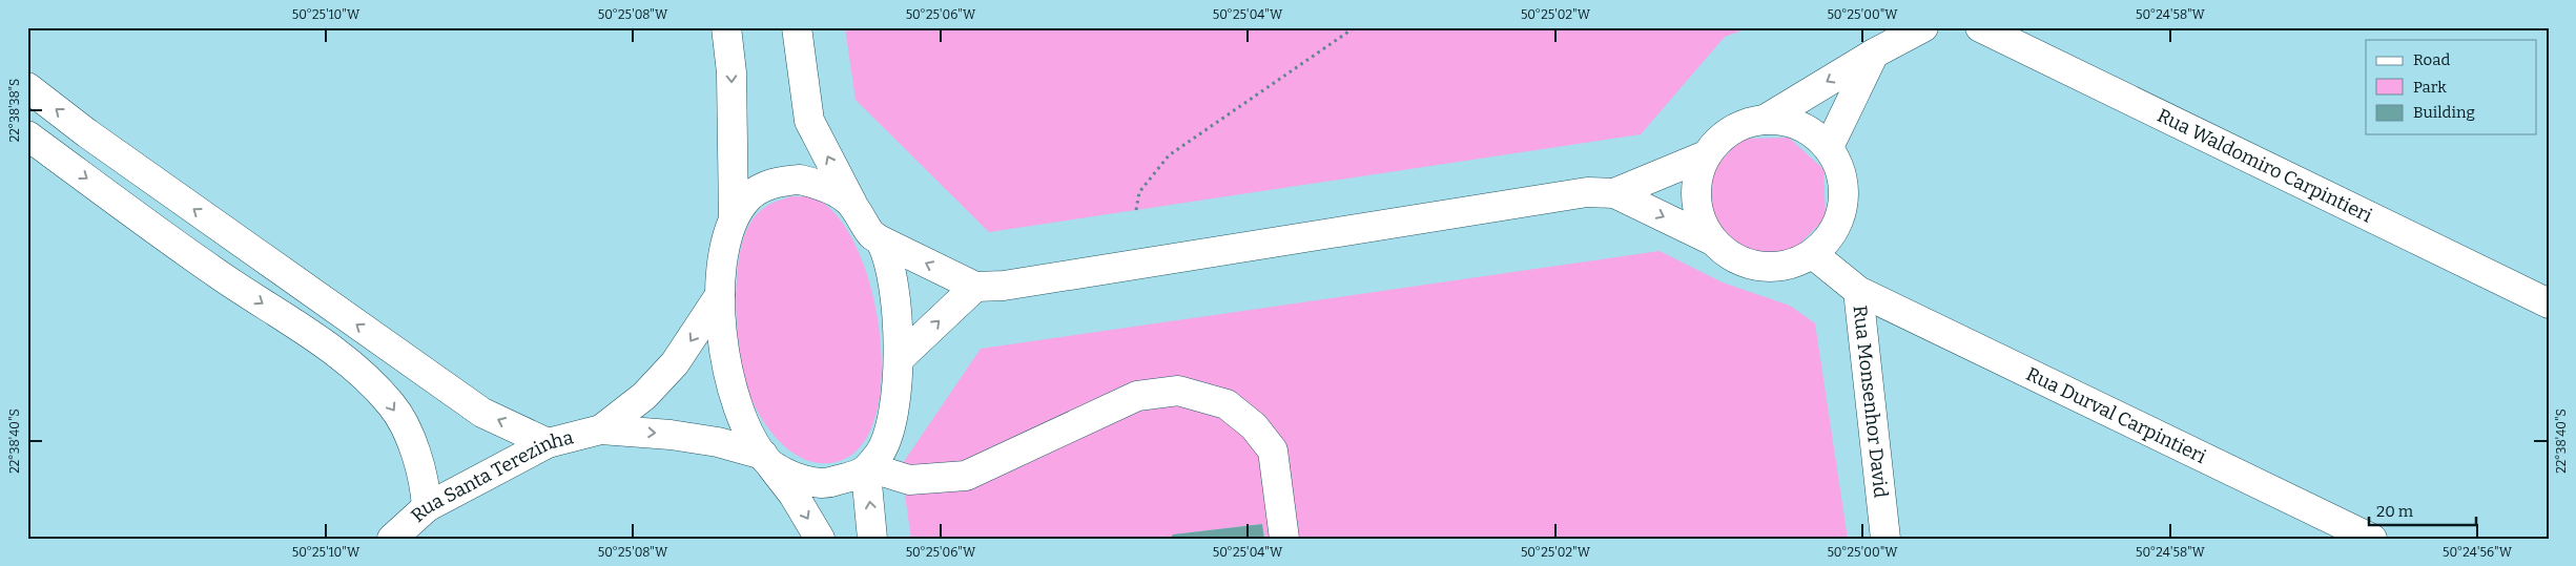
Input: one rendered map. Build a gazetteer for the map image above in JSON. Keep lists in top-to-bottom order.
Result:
{
  "streets": {
    "street": [
      "Rua Waldomiro Carpintieri",
      "Rua Monsenhor David",
      "Rua Durval Carpintieri",
      "Rua Santa Terezinha"
    ]
  },
  "crossings": [
    ["Rua Monsenhor David", "Rua Durval Carpintieri"]
  ],
  "legend": ["Road", "Park", "Building"],
  "scale_bar": "20 m",
  "coordinates": [
    "50°25'10\"W",
    "50°25'08\"W",
    "50°25'06\"W",
    "50°25'04\"W",
    "50°25'02\"W",
    "50°25'00\"W",
    "50°24'58\"W",
    "22°38'38\"S",
    "22°38'40\"S",
    "50°24'56\"W"
  ]
}
